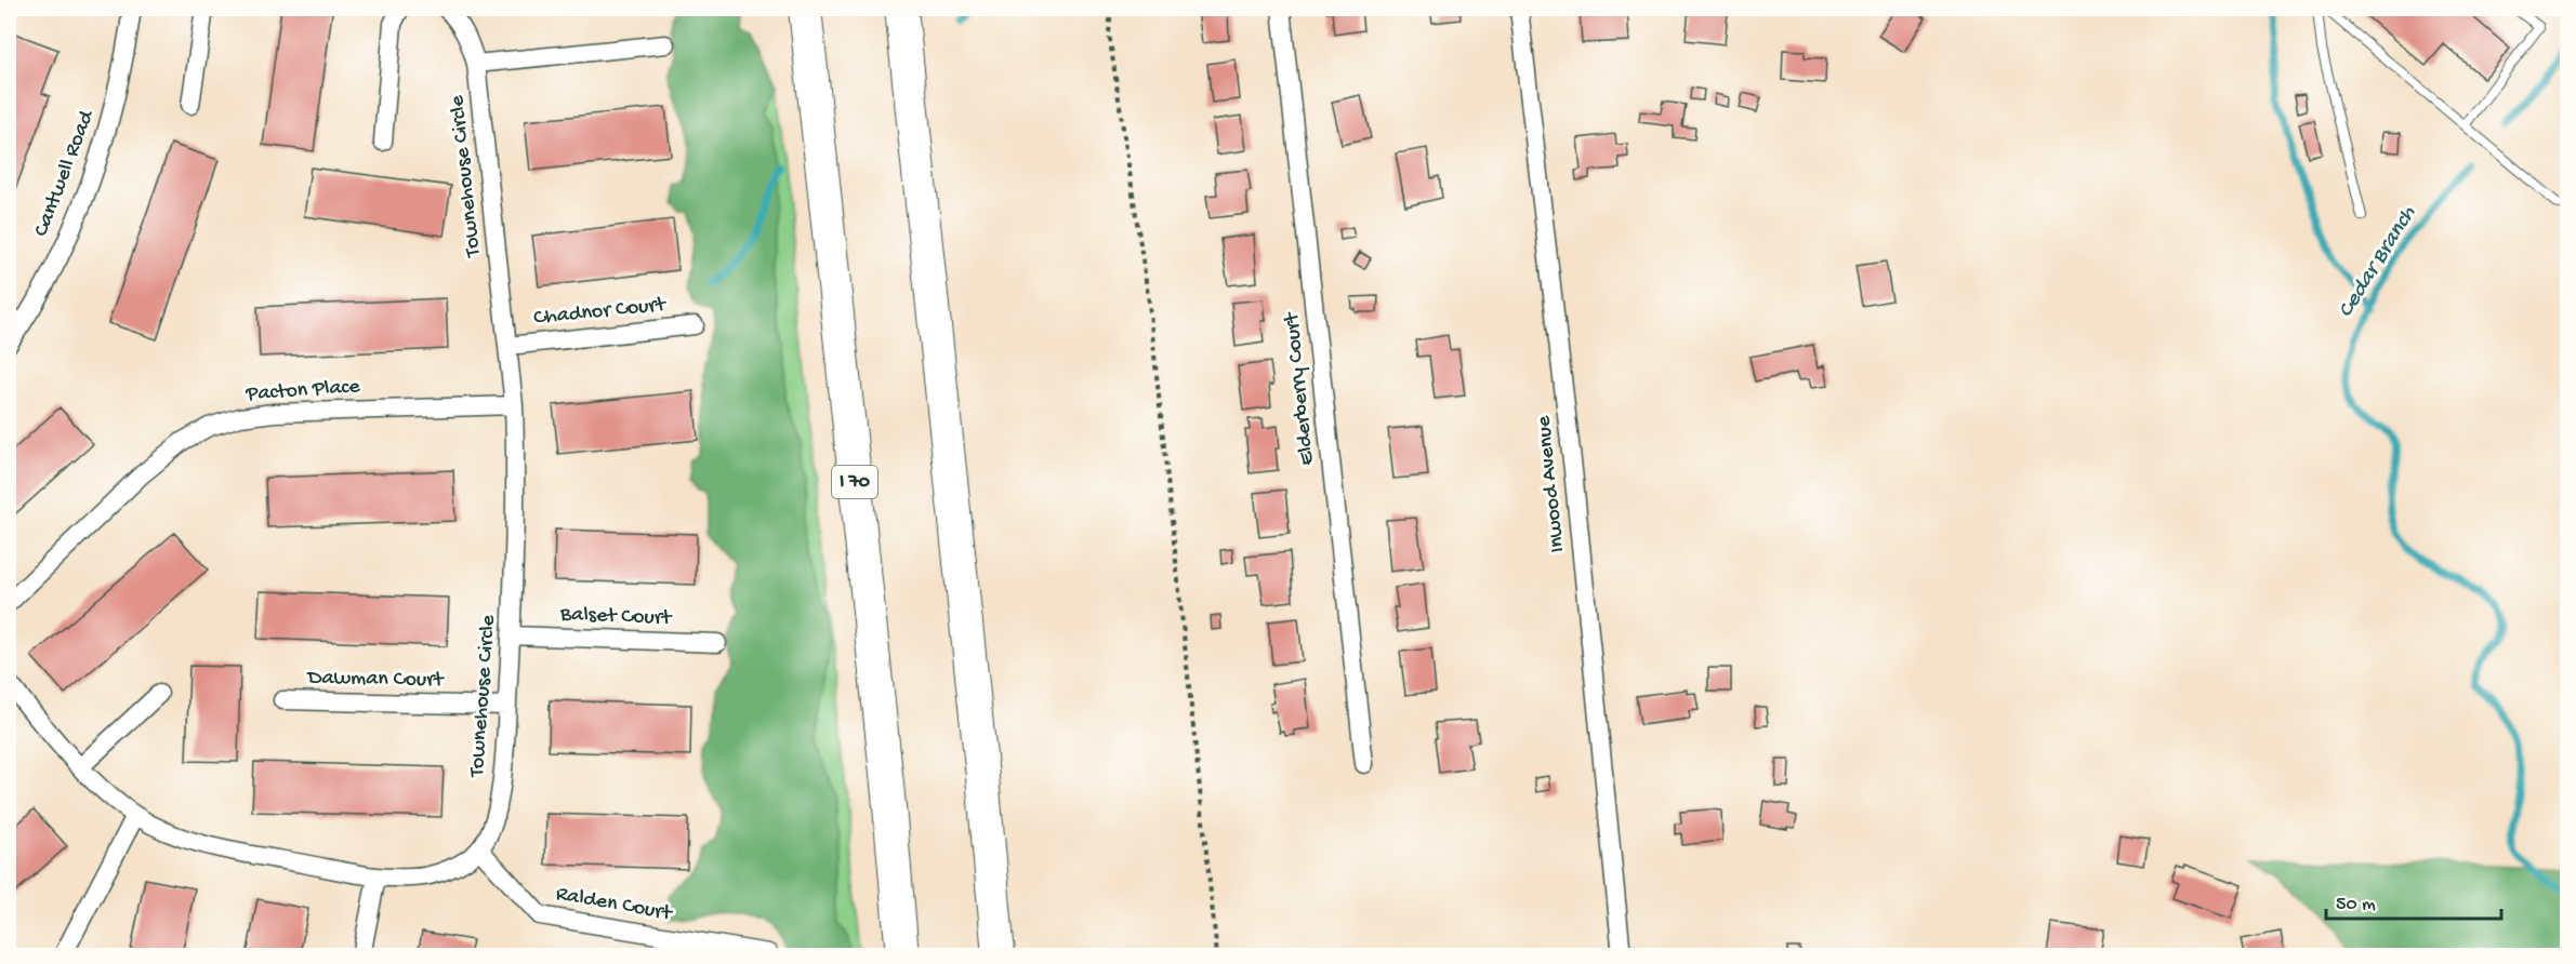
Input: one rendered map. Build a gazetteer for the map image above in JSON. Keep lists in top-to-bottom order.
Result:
{
  "streets": {
    "highway": ["I 70"],
    "street": [
      "Cantwell Road",
      "Townehouse Circle",
      "Chadnor Court",
      "Elderberry Court",
      "Pacton Place",
      "Inwood Avenue",
      "Balset Court",
      "Dawman Court",
      "Ralden Court"
    ]
  },
  "crossings": [
    ["Townehouse Circle", "Chadnor Court"],
    ["Townehouse Circle", "Pacton Place"],
    ["Townehouse Circle", "Balset Court"],
    ["Townehouse Circle", "Dawman Court"],
    ["Townehouse Circle", "Ralden Court"]
  ],
  "water": ["Cedar Branch"],
  "scale_bar": "50 m"
}
